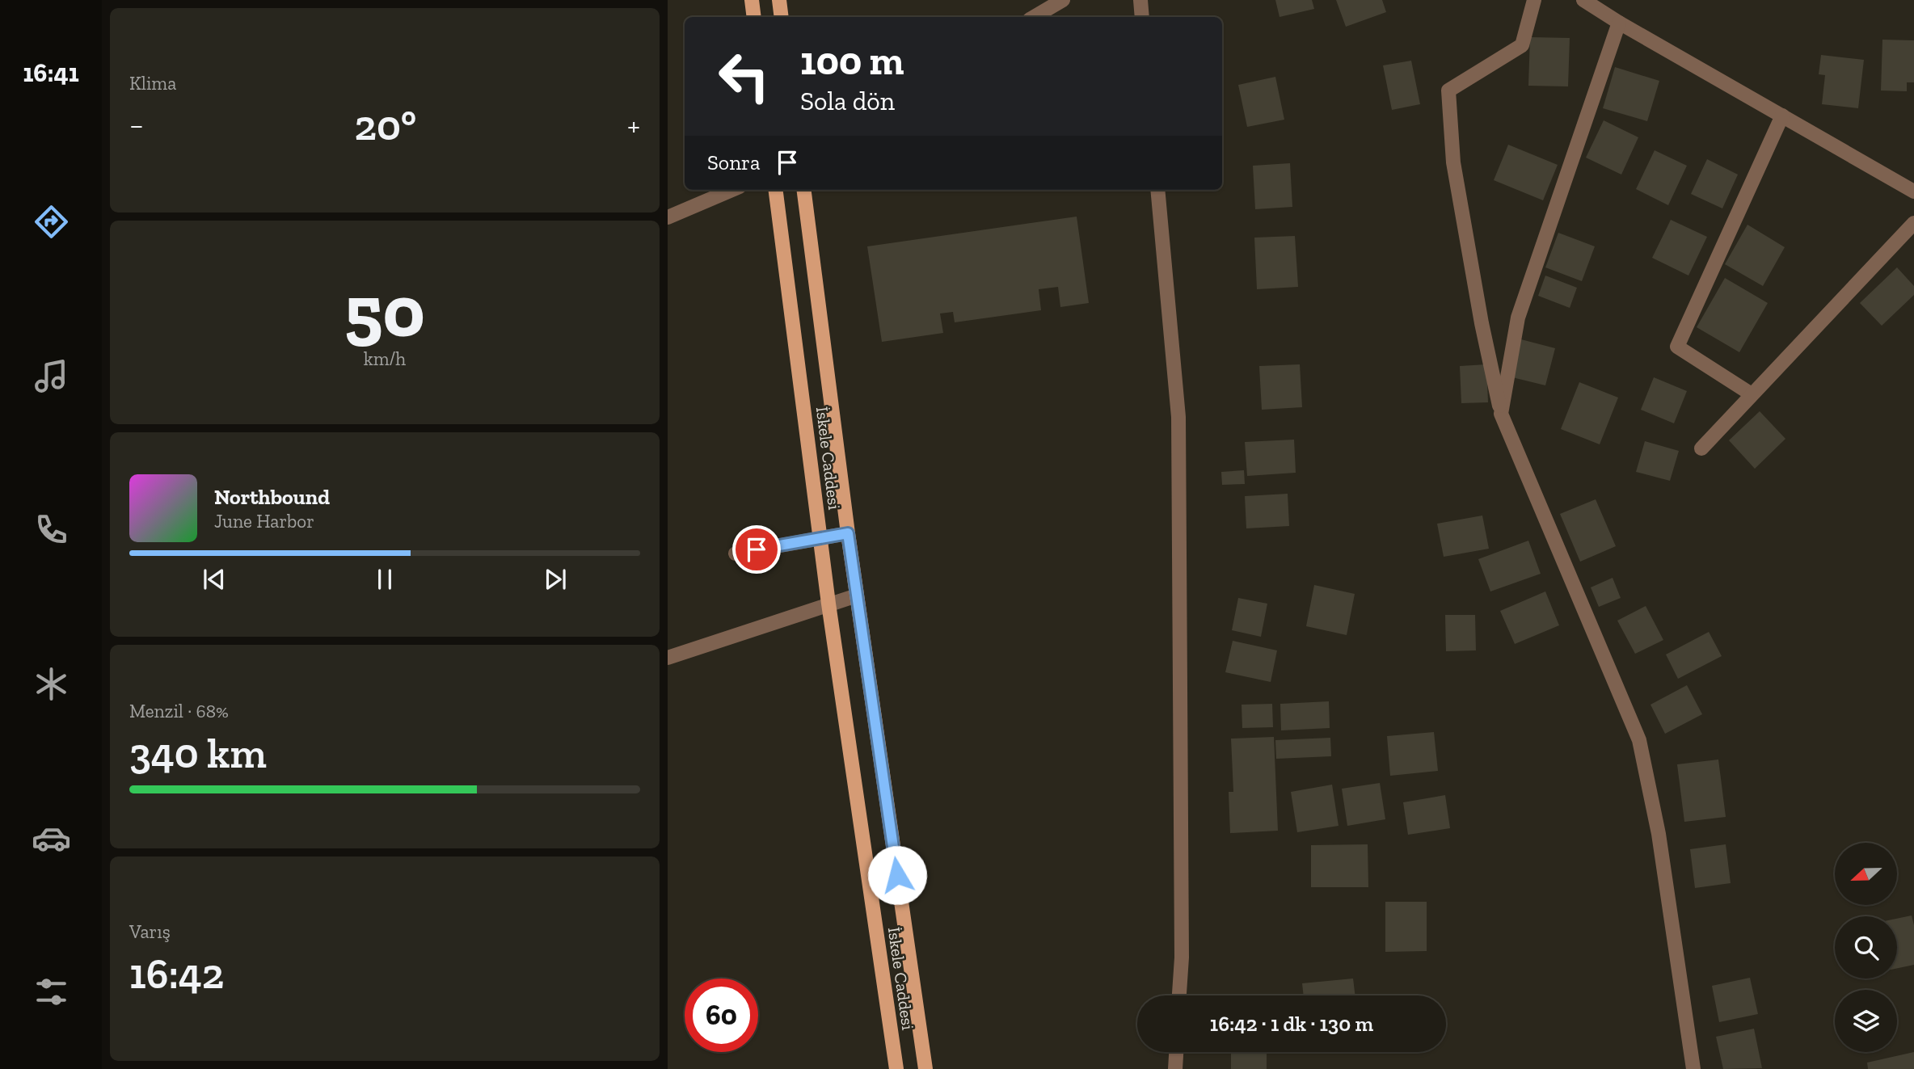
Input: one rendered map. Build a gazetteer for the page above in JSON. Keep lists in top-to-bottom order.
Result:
{
  "streets": {
    "main road": ["İskele Caddesi"]
  },
  "north": "left",
  "page": {
    "tabs": "16:41",
    "tile": [
      "Klima",
      ["50", "km/h"],
      ["Menzil · 68%", "340 km"],
      ["Varış", "16:42"]
    ],
    "turn": ["100 m", "Sola dön"],
    "heat": ["−", "20°", "+"],
    "then": "Sonra",
    "song": ["Northbound", "June Harbor"],
    "limit": "60",
    "trip": "16:42 · 1 dk · 130 m"
  }
}
